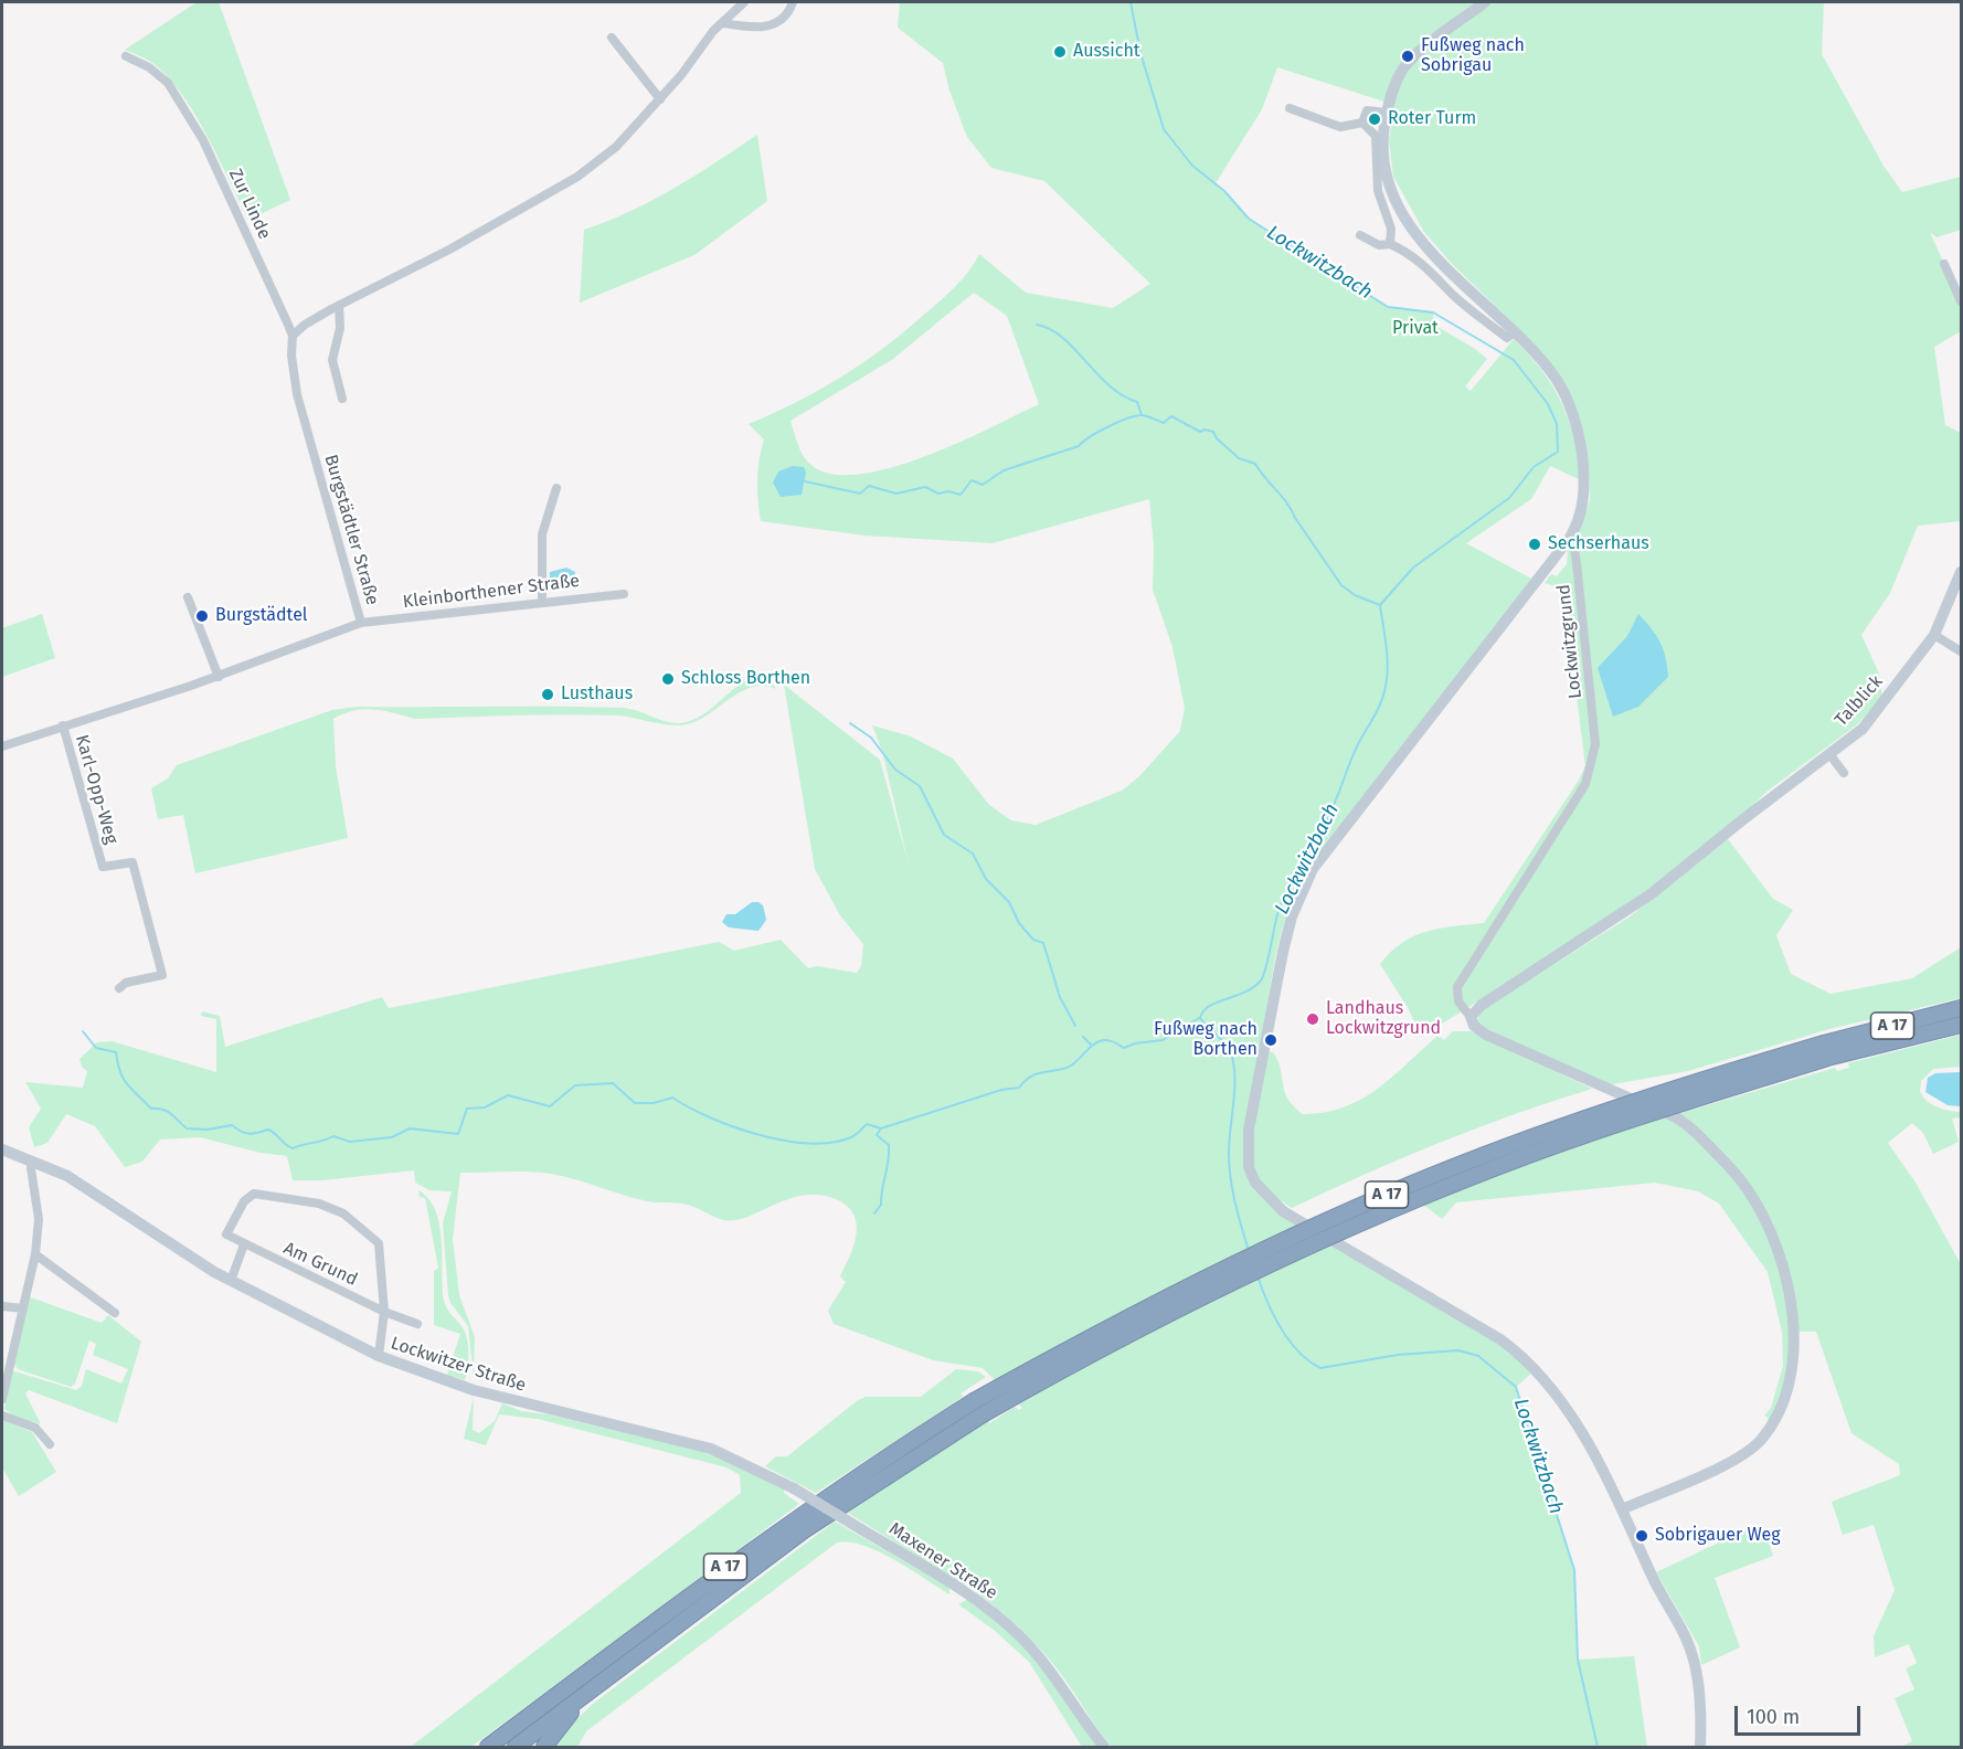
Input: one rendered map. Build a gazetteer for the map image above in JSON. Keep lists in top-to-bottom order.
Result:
{
  "streets": {
    "highway": ["A 17"],
    "street": [
      "Zur Linde",
      "Burgstädtler Straße",
      "Kleinborthener Straße",
      "Lockwitzgrund",
      "Talblick",
      "Karl-Opp-Weg",
      "Am Grund",
      "Lockwitzer Straße",
      "Maxener Straße"
    ]
  },
  "crossings": [
    ["Zur Linde", "Burgstädtler Straße"],
    ["Burgstädtler Straße", "Kleinborthener Straße"],
    ["Burgstädtler Straße", "Karl-Opp-Weg"],
    ["Lockwitzgrund", "Talblick"],
    ["Am Grund", "Lockwitzer Straße"],
    ["Lockwitzer Straße", "Maxener Straße"]
  ],
  "water": ["Lockwitzbach"],
  "parks": ["Privat"],
  "places": [
    "Aussicht",
    "Fußweg nach Sobrigau",
    "Roter Turm",
    "Sechserhaus",
    "Burgstädtel",
    "Schloss Borthen",
    "Lusthaus",
    "Landhaus Lockwitzgrund",
    "Fußweg nach Borthen",
    "Sobrigauer Weg"
  ],
  "scale_bar": "100 m"
}
